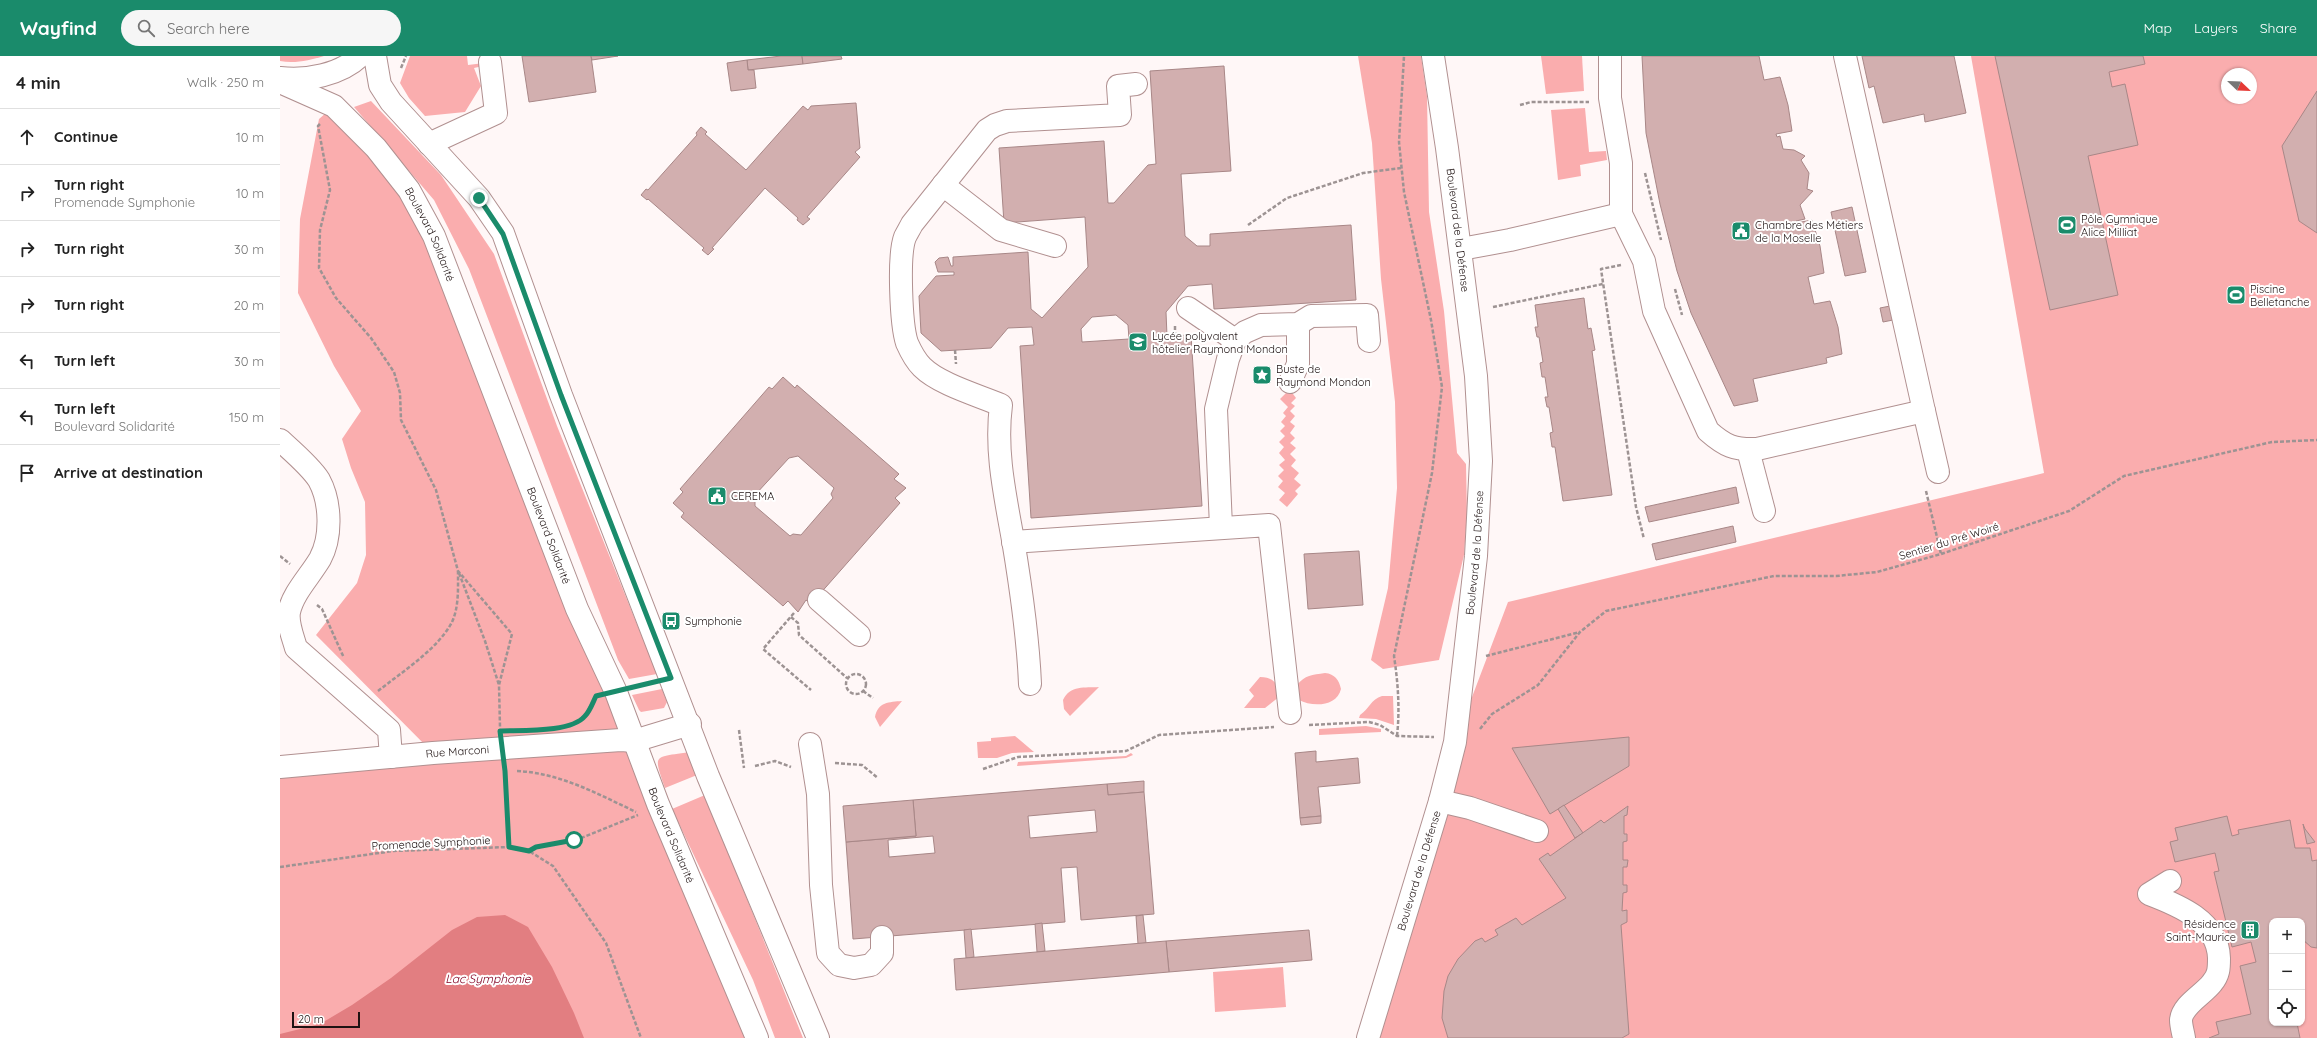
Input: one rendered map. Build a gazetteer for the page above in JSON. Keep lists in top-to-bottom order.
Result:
{
  "streets": {
    "main road": ["Boulevard de la Défense", "Boulevard Solidarité", "Rue Marconi"],
    "path": ["Sentier du Pré Woiré", "Promenade Symphonie"]
  },
  "crossings": [
    ["Boulevard de la Défense", "Sentier du Pré Woiré"],
    ["Boulevard Solidarité", "Rue Marconi"]
  ],
  "water": ["Lac Symphonie"],
  "places": {
    "sports": ["Pôle Gymnique Alice Milliat", "Piscine Belletanche"],
    "public building": ["Chambre des Métiers de la Moselle", "CEREMA"],
    "school or university": ["Lycée polyvalent hôtelier Raymond Mondon"],
    "place": ["Buste de Raymond Mondon"],
    "bus stop": ["Symphonie"],
    "building": ["Résidence Saint-Maurice"]
  },
  "scale_bar": "20 m",
  "north": "bottom right",
  "page": {
    "header": "Wayfind",
    "search": "Search here",
    "nav": ["Map", "Layers", "Share"],
    "heading": ["4 min", "Walk · 250 m"],
    "list": [
      ["Continue", "10 m"],
      ["Turn right", "Promenade Symphonie", "10 m"],
      ["Turn right", "30 m"],
      ["Turn right", "20 m"],
      ["Turn left", "30 m"],
      ["Turn left", "Boulevard Solidarité", "150 m"],
      "Arrive at destination"
    ],
    "map_buttons": ["+", "−"],
    "scale": "20 m"
  }
}
